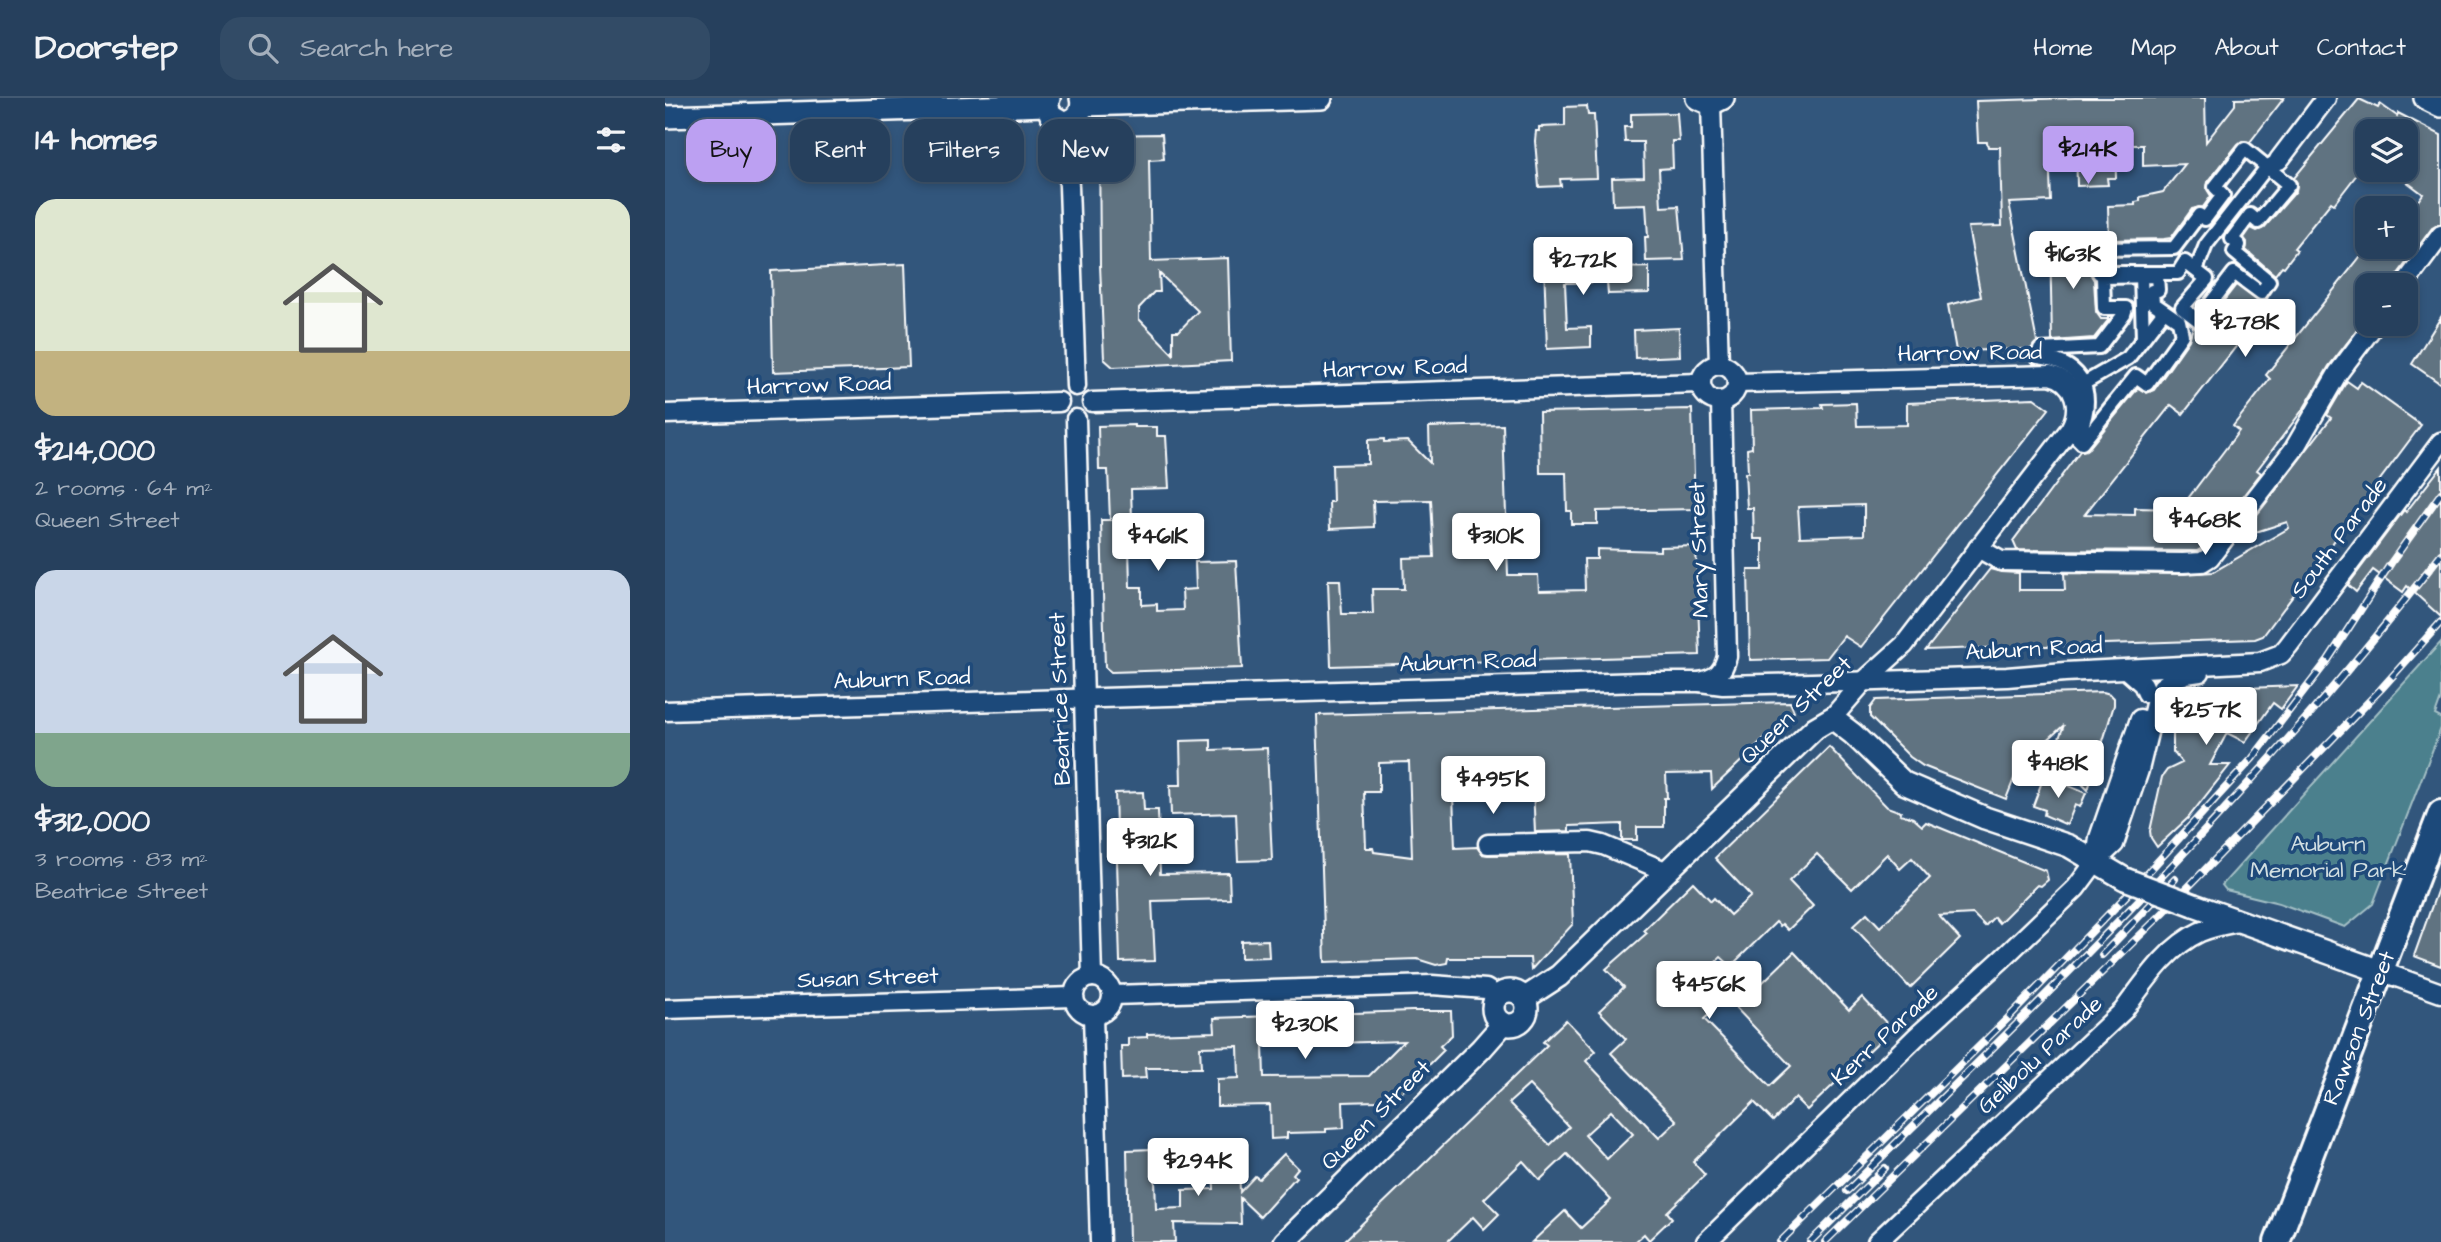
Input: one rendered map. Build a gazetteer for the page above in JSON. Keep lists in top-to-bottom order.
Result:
{
  "streets": {
    "main road": ["Rawson Street"],
    "street": [
      "Harrow Road",
      "South Parade",
      "Mary Street",
      "Auburn Road",
      "Beatrice Street",
      "Queen Street",
      "Susan Street",
      "Kerr Parade",
      "Gelibolu Parade"
    ]
  },
  "crossings": [
    ["Harrow Road", "Mary Street"],
    ["Harrow Road", "Beatrice Street"],
    ["Harrow Road", "Queen Street"],
    ["South Parade", "Auburn Road"],
    ["Mary Street", "Auburn Road"],
    ["Auburn Road", "Beatrice Street"],
    ["Auburn Road", "Queen Street"],
    ["Auburn Road", "Kerr Parade"],
    ["Beatrice Street", "Susan Street"]
  ],
  "parks": ["Auburn Memorial Park"],
  "page": {
    "header": "Doorstep",
    "search": "Search here",
    "nav": [
      "Home",
      "Map",
      "About",
      "Contact"
    ],
    "heading": "14 homes",
    "map_buttons": ["+", "−"],
    "chip": [
      "Buy",
      "Rent",
      "Filters",
      "New"
    ],
    "price": [
      "$214K",
      "$163K",
      "$272K",
      "$278K",
      "$468K",
      "$461K",
      "$310K",
      "$257K",
      "$418K",
      "$495K",
      "$312K",
      "$456K",
      "$230K",
      "$294K"
    ],
    "list": [
      {
        "name": "$214,000",
        "note": "2 rooms · 64 m² · Queen Street"
      },
      {
        "name": "$312,000",
        "note": "3 rooms · 83 m² · Beatrice Street"
      }
    ]
  }
}
